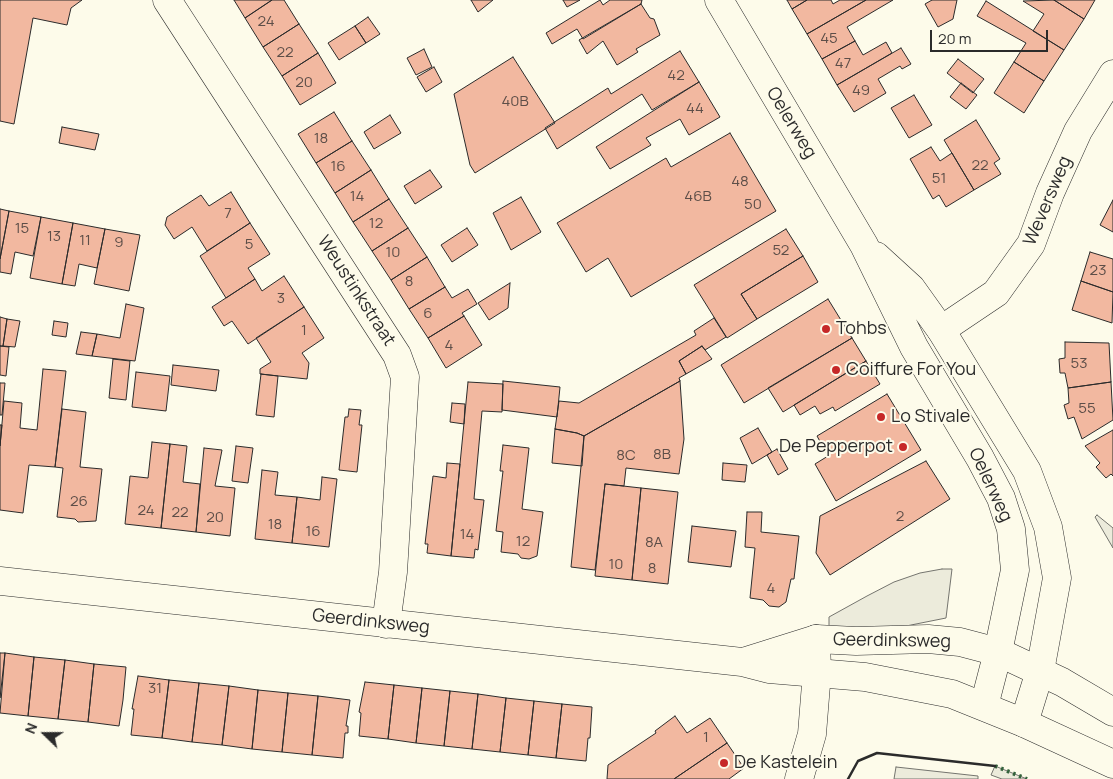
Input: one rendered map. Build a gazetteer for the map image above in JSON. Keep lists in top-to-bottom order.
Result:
{
  "streets": {
    "main road": [
      "Oelerweg",
      "Weversweg",
      "Weustinkstraat",
      "Geerdinksweg"
    ]
  },
  "crossings": [
    ["Oelerweg", "Weversweg"],
    ["Oelerweg", "Geerdinksweg"],
    ["Weustinkstraat", "Geerdinksweg"]
  ],
  "places": [
    "Tohbs",
    "Coiffure For You",
    "Lo Stivale",
    "De Pepperpot",
    "De Kastelein"
  ],
  "house_numbers": [
    "24",
    "45",
    "22",
    "47",
    "42",
    "20",
    "49",
    "40B",
    "44",
    "18",
    "22",
    "16",
    "51",
    "48",
    "14",
    "46B",
    "50",
    "7",
    "12",
    "15",
    "13",
    "11",
    "9",
    "5",
    "52",
    "10",
    "23",
    "8",
    "3",
    "6",
    "1",
    "4",
    "53",
    "55",
    "8B",
    "8C",
    "26",
    "24",
    "22",
    "2",
    "20",
    "18",
    "16",
    "14",
    "12",
    "8A",
    "10",
    "8",
    "4",
    "31",
    "1"
  ],
  "scale_bar": "20 m",
  "north": "left"
}
